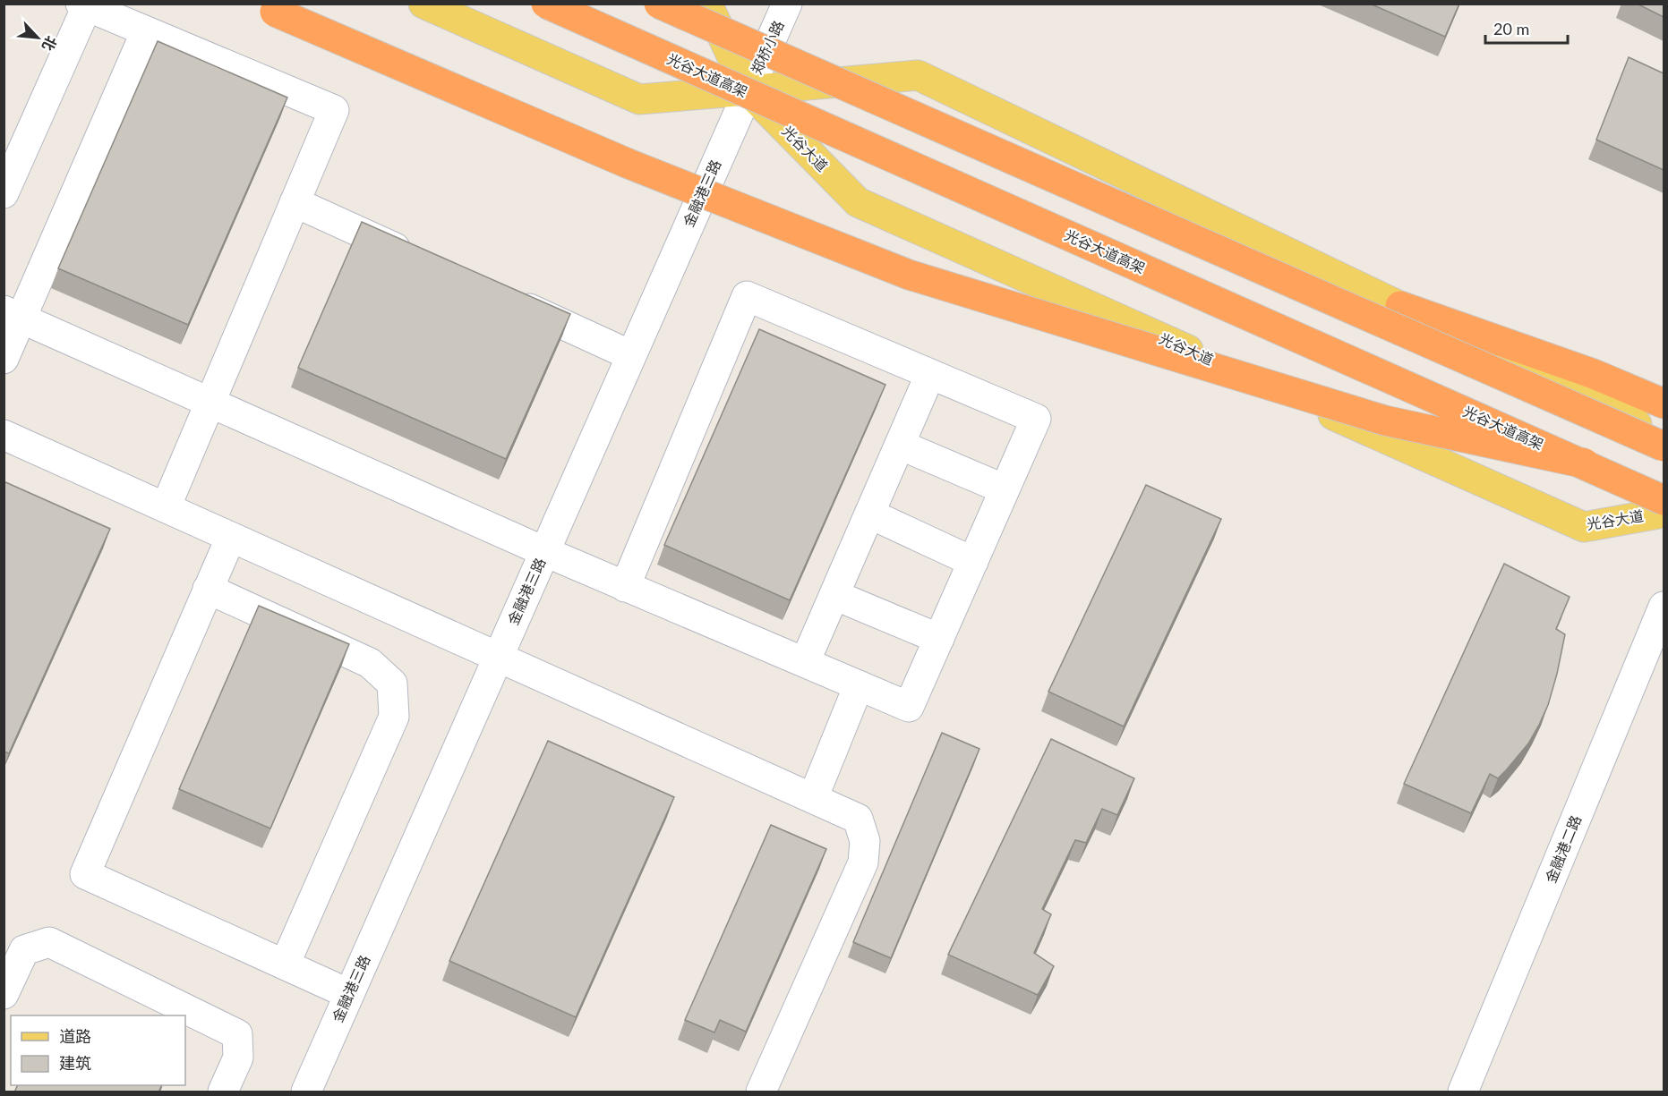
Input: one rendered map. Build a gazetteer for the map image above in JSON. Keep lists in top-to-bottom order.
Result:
{
  "streets": {
    "highway": ["光谷大道高架"],
    "main road": ["光谷大道"],
    "street": ["郑桥小路", "金融港三路", "金融港二路"]
  },
  "crossings": [
    ["郑桥小路", "光谷大道"],
    ["郑桥小路", "金融港三路"],
    ["光谷大道", "金融港三路"]
  ],
  "legend": ["道路", "建筑"],
  "scale_bar": "20 m",
  "north": "bottom right"
}
